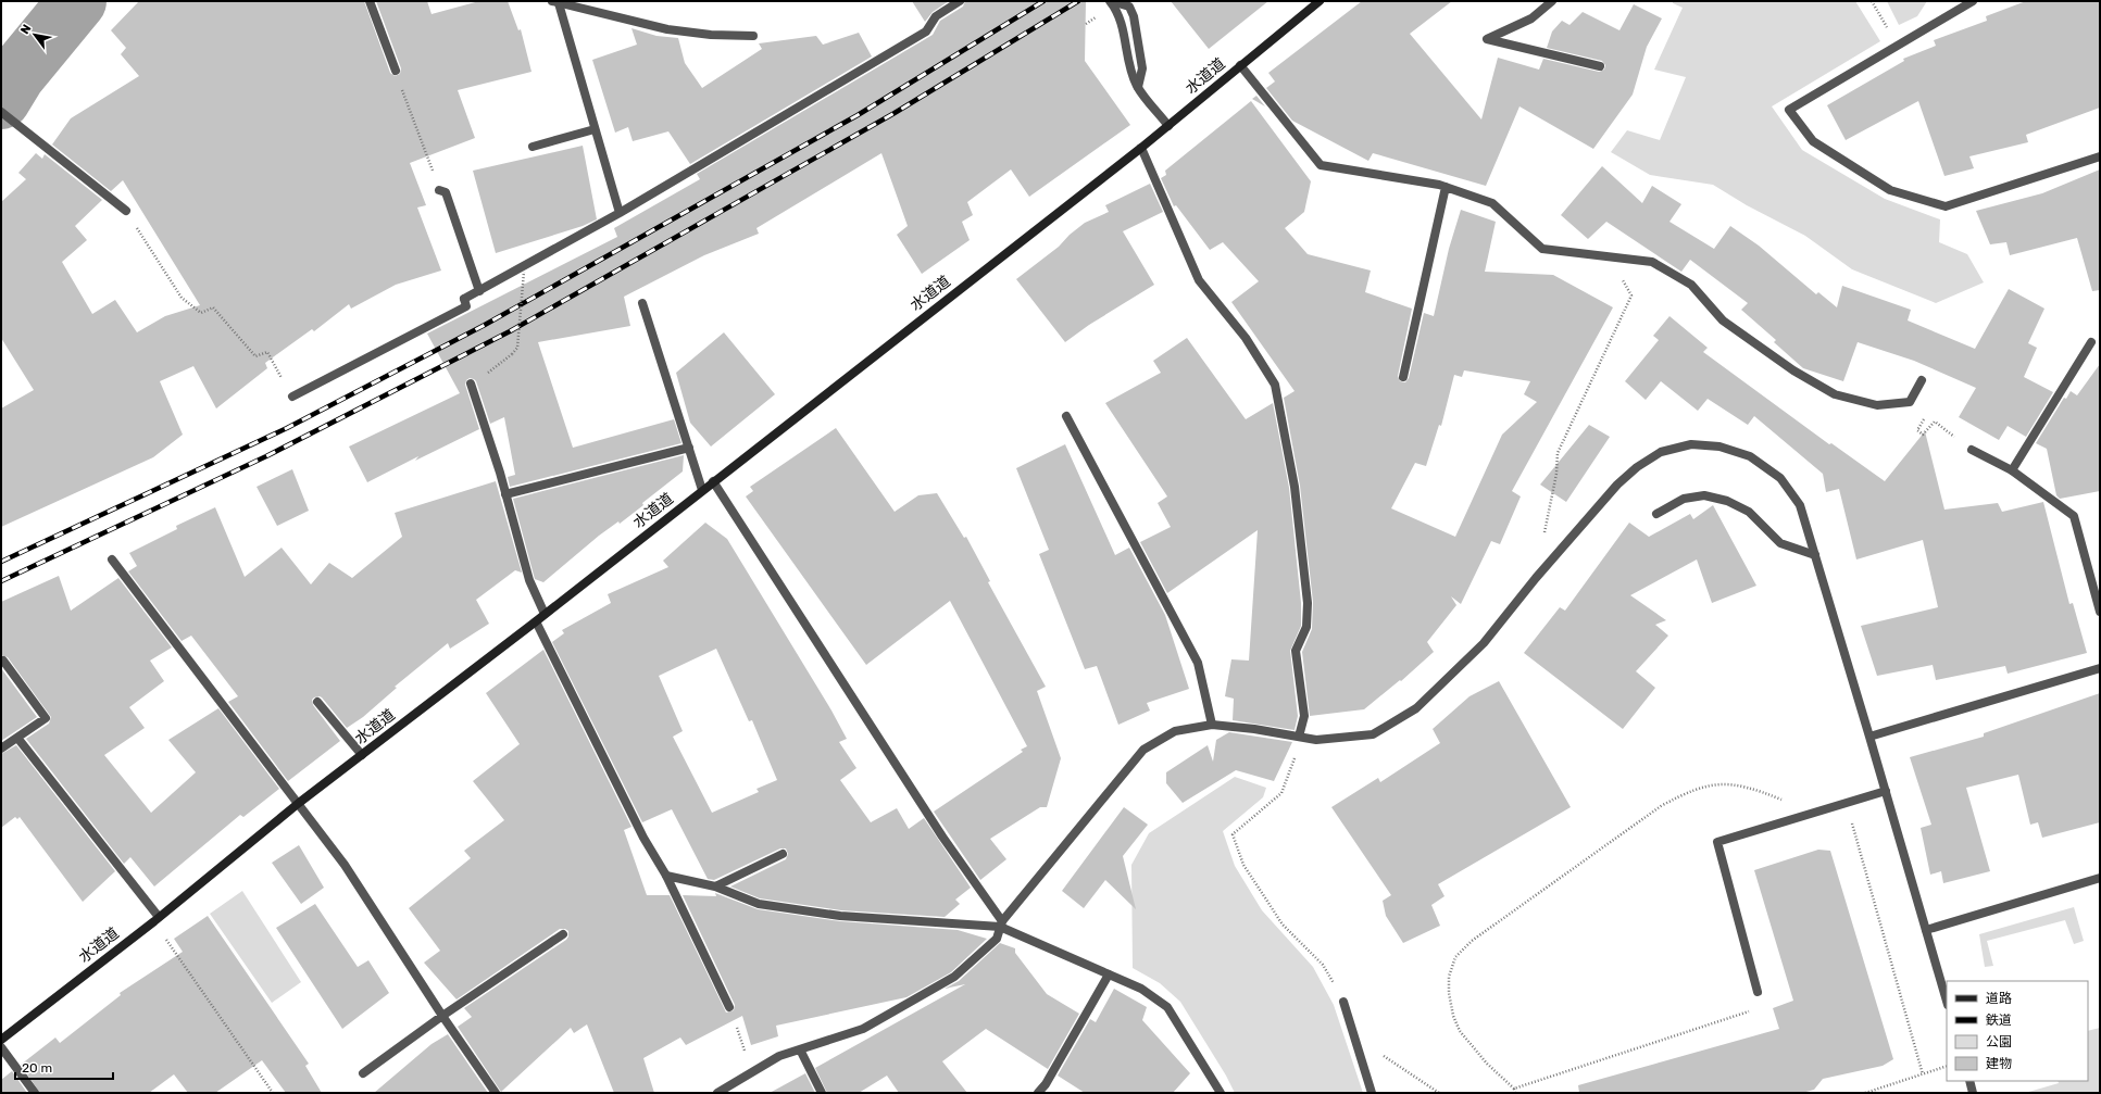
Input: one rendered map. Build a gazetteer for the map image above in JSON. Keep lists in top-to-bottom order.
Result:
{
  "streets": {
    "street": ["水道道"]
  },
  "legend": [
    "道路",
    "鉄道",
    "公園",
    "建物"
  ],
  "scale_bar": "20 m",
  "north": "top left"
}
